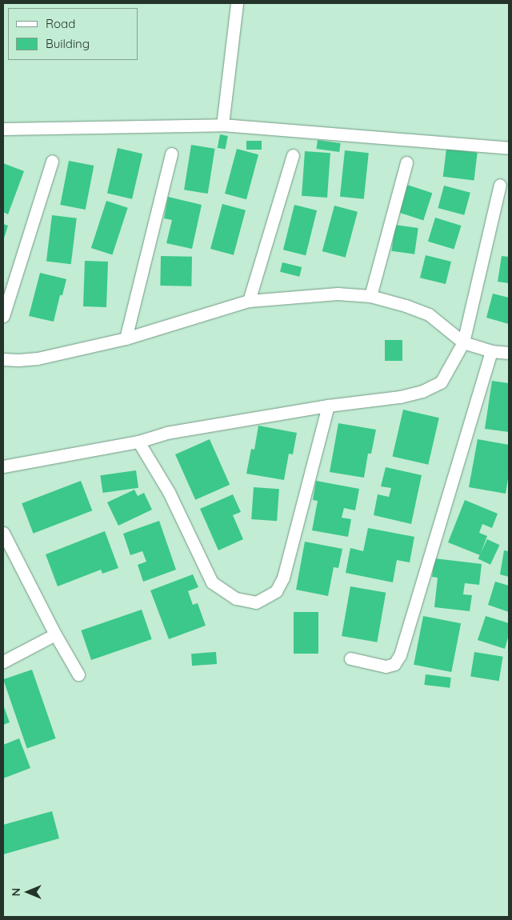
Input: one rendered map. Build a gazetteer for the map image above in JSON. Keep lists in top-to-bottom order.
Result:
{
  "legend": ["Road", "Building"],
  "north": "left"
}
